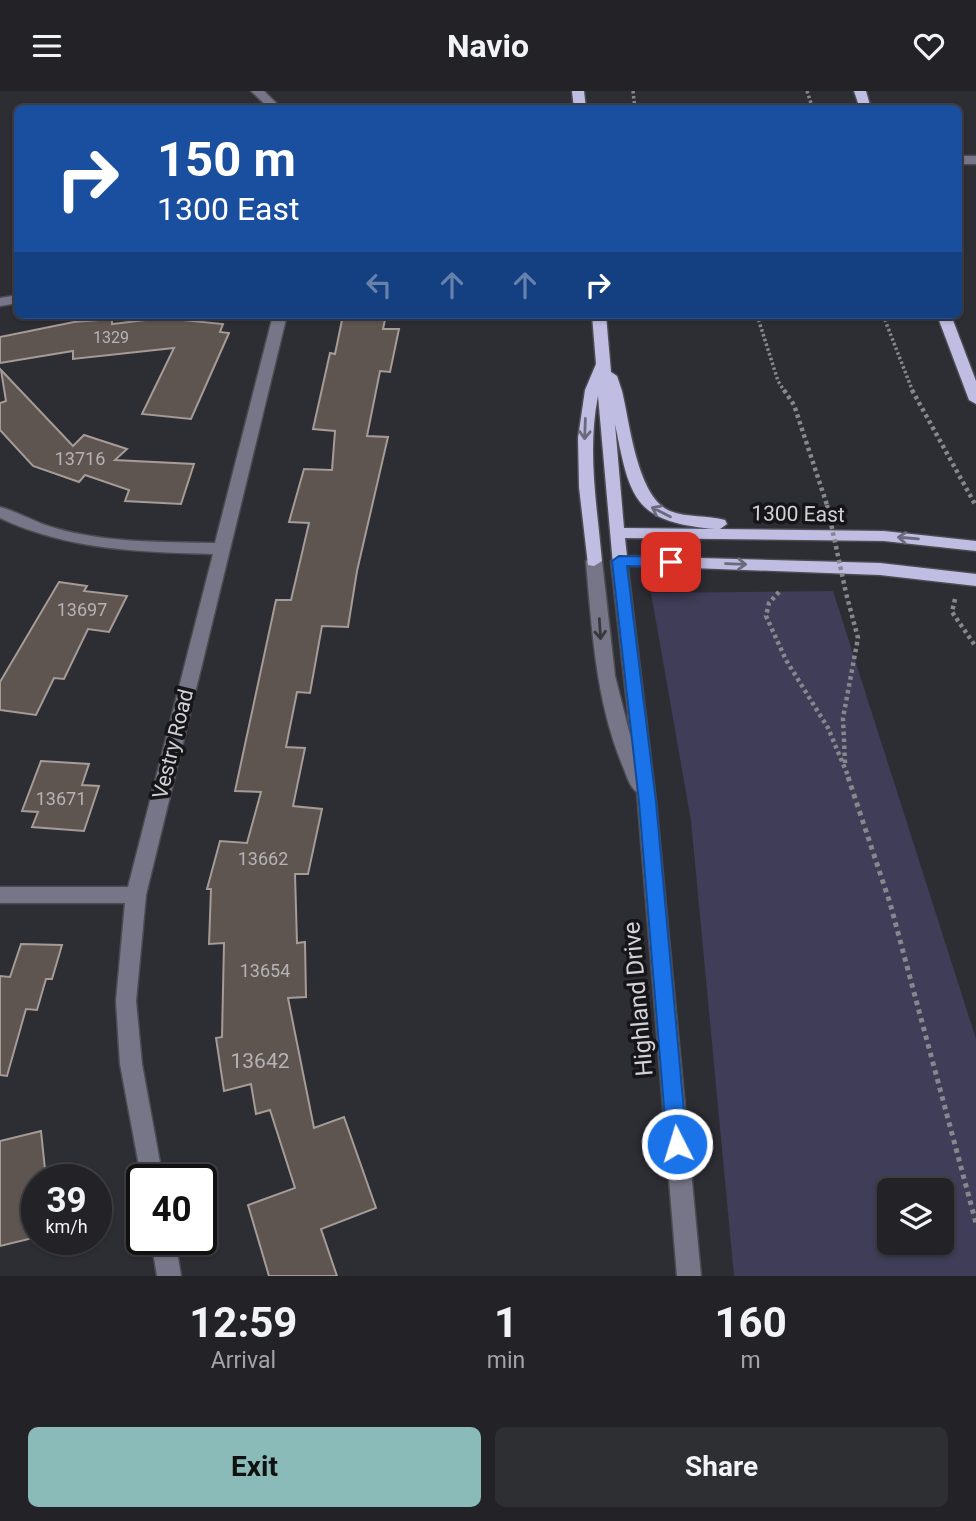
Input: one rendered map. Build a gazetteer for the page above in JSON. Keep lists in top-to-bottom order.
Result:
{
  "streets": {
    "main road": ["1300 East", "Highland Drive"],
    "street": ["Vestry Road"]
  },
  "crossings": [
    ["1300 East", "Highland Drive"]
  ],
  "house_numbers": [
    "1329",
    "13716",
    "13697",
    "13671",
    "13662",
    "13654",
    "13642"
  ],
  "page": {
    "header": "Navio",
    "turn": ["150 m", "1300 East"],
    "speed": "39 km/h",
    "limit": "40",
    "eta": [
      "12:59",
      "Arrival",
      "1",
      "min",
      "160",
      "m"
    ],
    "buttons": ["Exit", "Share"]
  }
}
